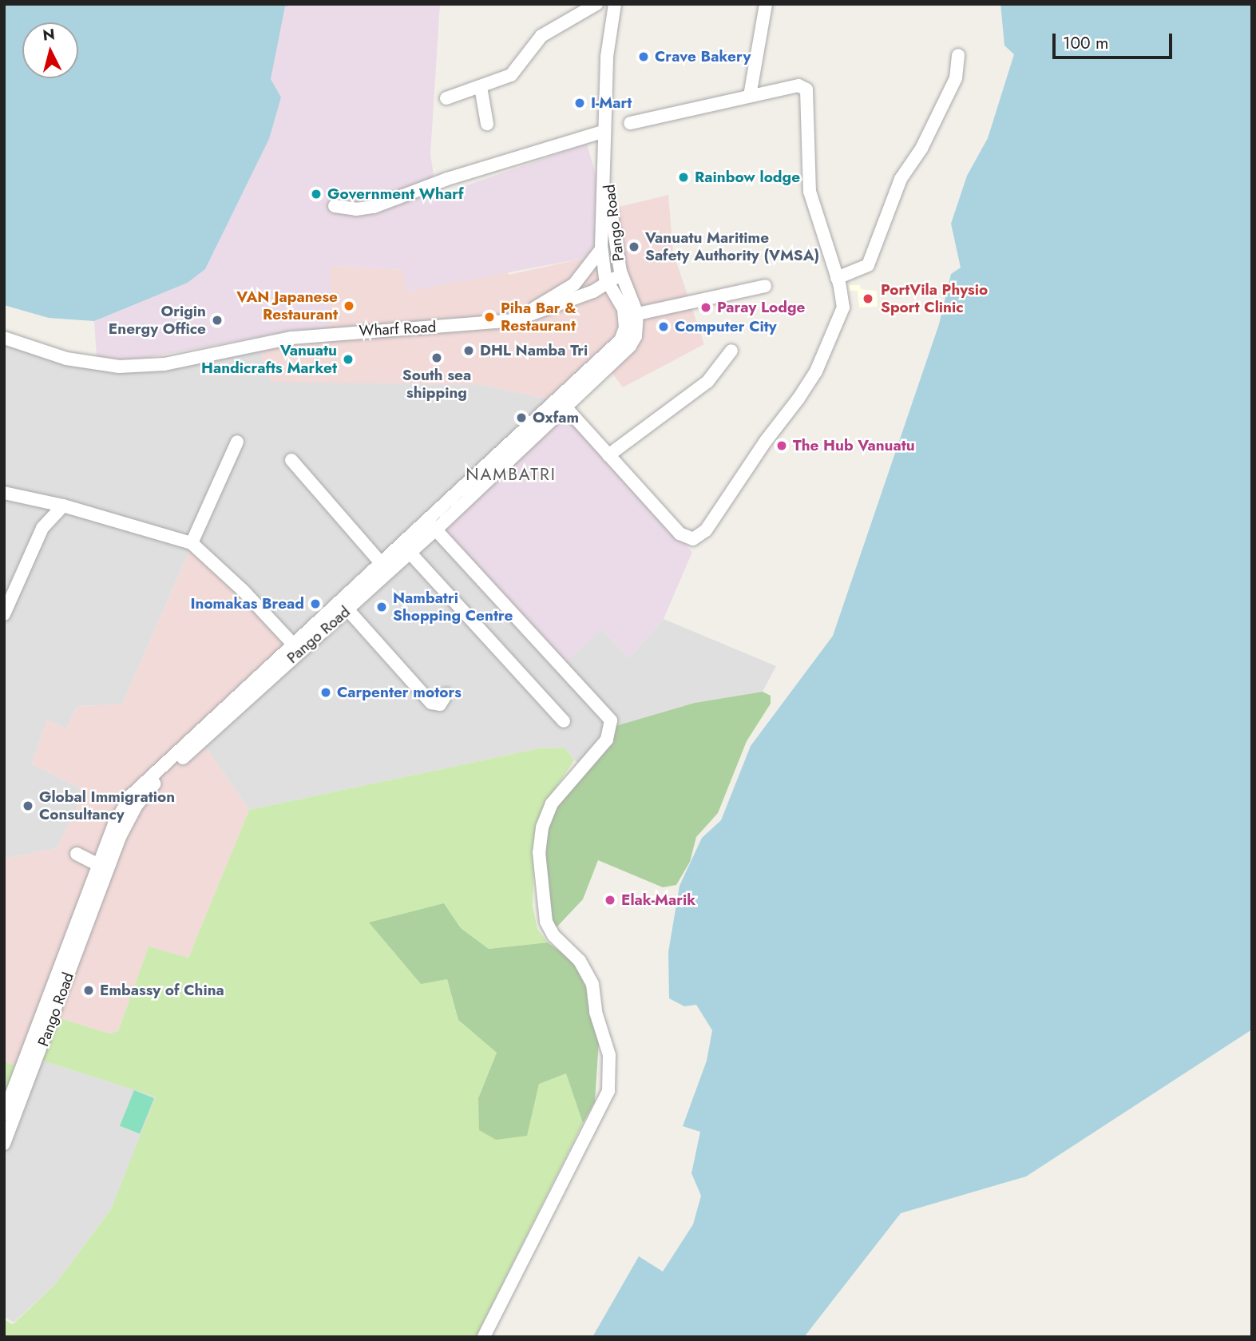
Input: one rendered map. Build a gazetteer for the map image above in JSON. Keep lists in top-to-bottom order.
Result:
{
  "streets": {
    "street": ["Pango Road", "Wharf Road"]
  },
  "crossings": [
    ["Pango Road", "Wharf Road"]
  ],
  "districts": ["NAMBATRI"],
  "places": [
    "Crave Bakery",
    "I-Mart",
    "Rainbow lodge",
    "Government Wharf",
    "Vanuatu Maritime Safety Authority (VMSA)",
    "PortVila Physio Sport Clinic",
    "VAN Japanese Restaurant",
    "Paray Lodge",
    "Piha Bar & Restaurant",
    "Origin Energy Office",
    "Computer City",
    "DHL Namba Tri",
    "South sea shipping",
    "Vanuatu Handicrafts Market",
    "Oxfam",
    "The Hub Vanuatu",
    "Inomakas Bread",
    "Nambatri Shopping Centre",
    "Carpenter motors",
    "Global Immigration Consultancy",
    "Elak-Marik",
    "Embassy of China"
  ],
  "scale_bar": "100 m",
  "north": "top"
}
